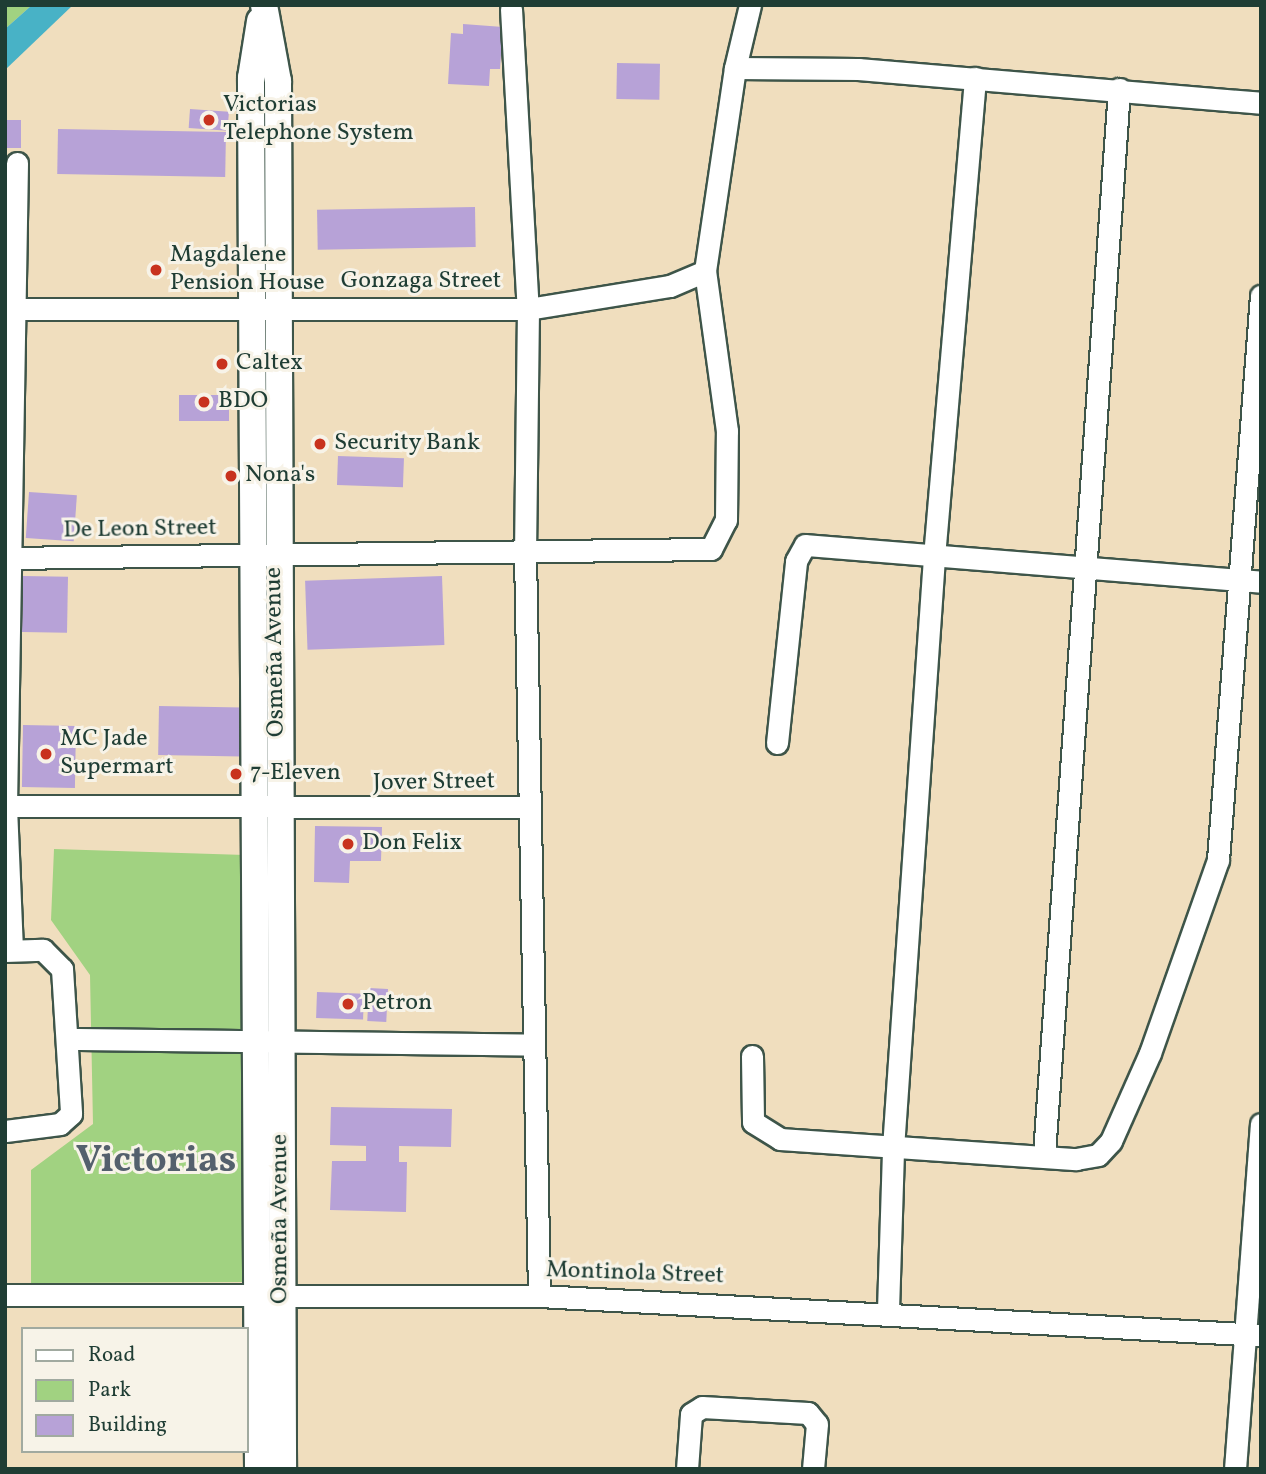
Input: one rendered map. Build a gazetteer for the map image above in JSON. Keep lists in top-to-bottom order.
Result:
{
  "streets": {
    "main road": ["Osmeña Avenue"],
    "street": [
      "Gonzaga Street",
      "De Leon Street",
      "Jover Street",
      "Montinola Street"
    ]
  },
  "crossings": [
    ["Gonzaga Street", "De Leon Street"],
    ["Gonzaga Street", "Osmeña Avenue"],
    ["De Leon Street", "Osmeña Avenue"],
    ["Osmeña Avenue", "Jover Street"],
    ["Osmeña Avenue", "Montinola Street"]
  ],
  "districts": ["Victorias"],
  "places": [
    "Victorias Telephone System",
    "Magdalene Pension House",
    "Caltex",
    "BDO",
    "Security Bank",
    "Nona's",
    "MC Jade Supermart",
    "7-Eleven",
    "Don Felix",
    "Petron"
  ],
  "legend": ["Road", "Park", "Building"]
}
